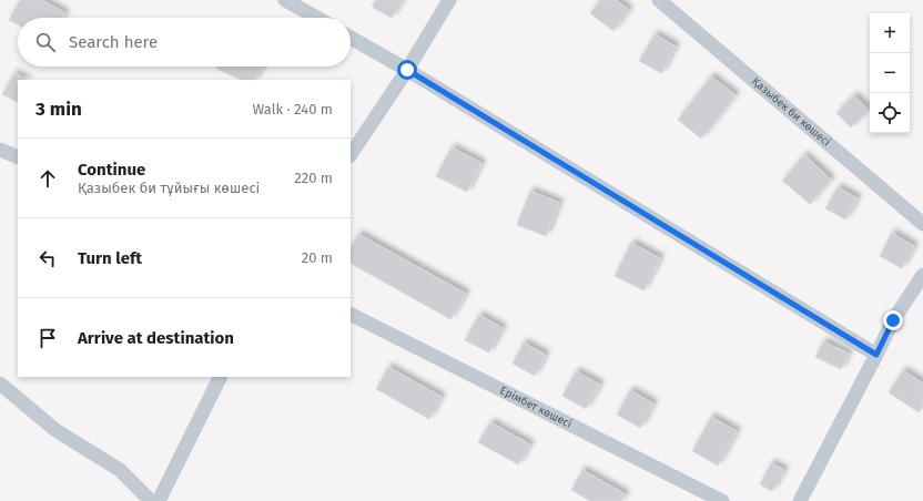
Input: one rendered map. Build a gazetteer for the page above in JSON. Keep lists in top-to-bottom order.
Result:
{
  "streets": {
    "street": ["Қазыбек би көшесі", "Ерімбет көшесі"]
  },
  "page": {
    "map_buttons": ["+", "−"],
    "search": "Search here",
    "heading": ["3 min", "Walk · 240 m"],
    "list": [
      ["Continue", "Қазыбек би тұйығы көшесі", "220 m"],
      ["Turn left", "20 m"],
      "Arrive at destination"
    ]
  }
}
